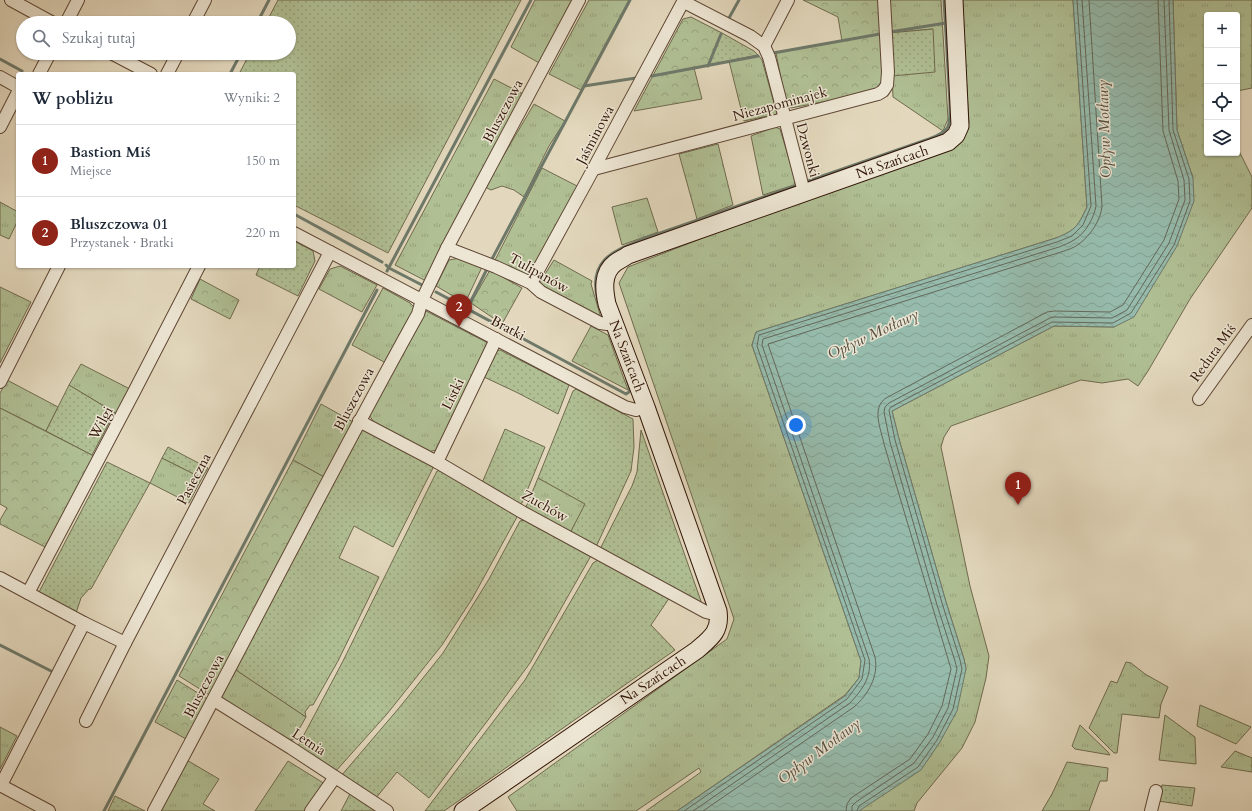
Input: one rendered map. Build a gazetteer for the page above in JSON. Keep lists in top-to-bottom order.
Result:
{
  "streets": {
    "street": [
      "Niezapominajek",
      "Bluszczowa",
      "Jaśminowa",
      "Dzwonki",
      "Na Szańcach",
      "Tulipanów",
      "Bratki",
      "Reduta Miś",
      "Listki",
      "Wilgi",
      "Pasieczna",
      "Zuchów",
      "Letnia"
    ]
  },
  "crossings": [
    ["Niezapominajek", "Jaśminowa"],
    ["Niezapominajek", "Dzwonki"],
    ["Bluszczowa", "Tulipanów"],
    ["Bluszczowa", "Bratki"],
    ["Bluszczowa", "Zuchów"],
    ["Bluszczowa", "Letnia"],
    ["Jaśminowa", "Tulipanów"],
    ["Dzwonki", "Na Szańcach"],
    ["Na Szańcach", "Tulipanów"],
    ["Na Szańcach", "Bratki"],
    ["Na Szańcach", "Zuchów"],
    ["Bratki", "Listki"],
    ["Bratki", "Pasieczna"],
    ["Listki", "Zuchów"]
  ],
  "water": ["Opływ Motławy"],
  "page": {
    "map_buttons": ["+", "−"],
    "search": "Szukaj tutaj",
    "heading": ["W pobliżu", "Wyniki: 2"],
    "list": [
      {
        "mark": "1",
        "name": "Bastion Miś",
        "note": "Miejsce",
        "value": "150 m"
      },
      {
        "mark": "2",
        "name": "Bluszczowa 01",
        "note": "Przystanek · Bratki",
        "value": "220 m"
      }
    ],
    "pins": ["2", "1"]
  }
}
